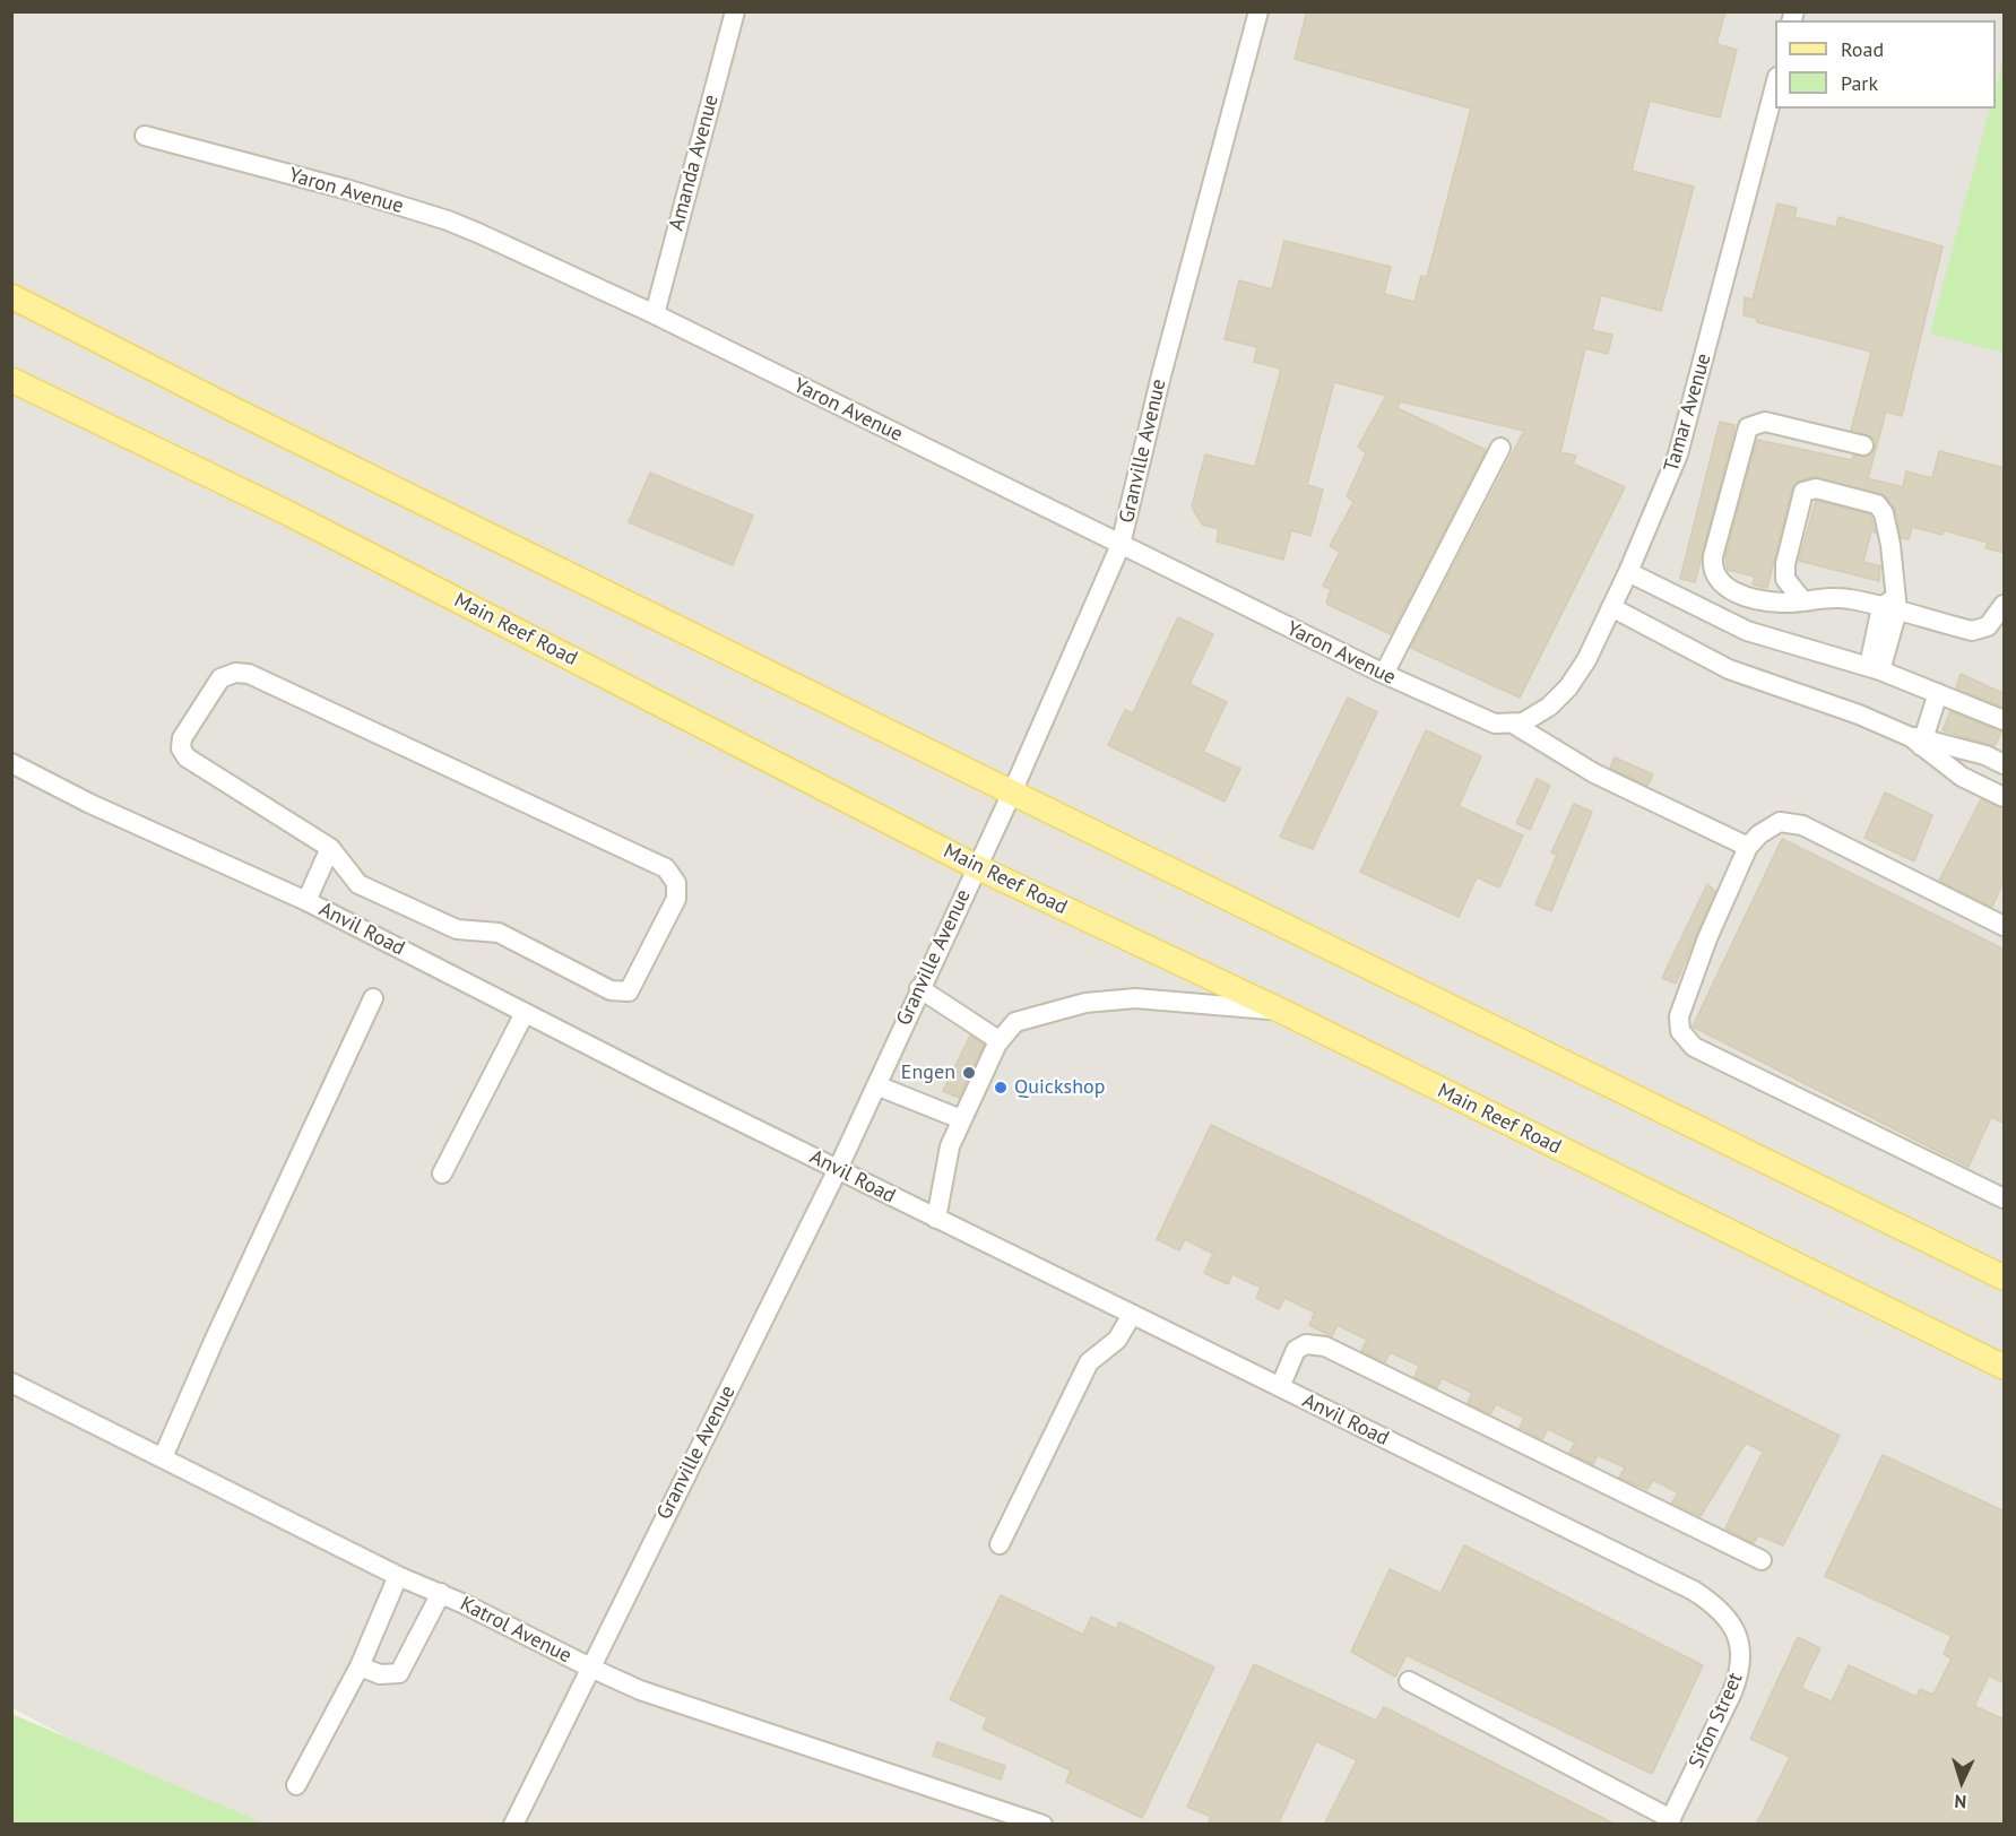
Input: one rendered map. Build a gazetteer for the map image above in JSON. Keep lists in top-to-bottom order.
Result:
{
  "streets": {
    "main road": ["Main Reef Road"],
    "street": [
      "Amanda Avenue",
      "Yaron Avenue",
      "Tamar Avenue",
      "Granville Avenue",
      "Anvil Road",
      "Katrol Avenue",
      "Sifon Street"
    ]
  },
  "crossings": [
    ["Amanda Avenue", "Yaron Avenue"],
    ["Yaron Avenue", "Tamar Avenue"],
    ["Yaron Avenue", "Granville Avenue"],
    ["Granville Avenue", "Main Reef Road"],
    ["Granville Avenue", "Anvil Road"],
    ["Granville Avenue", "Katrol Avenue"],
    ["Anvil Road", "Sifon Street"]
  ],
  "places": ["Engen", "Quickshop"],
  "legend": ["Road", "Park"],
  "north": "bottom"
}
